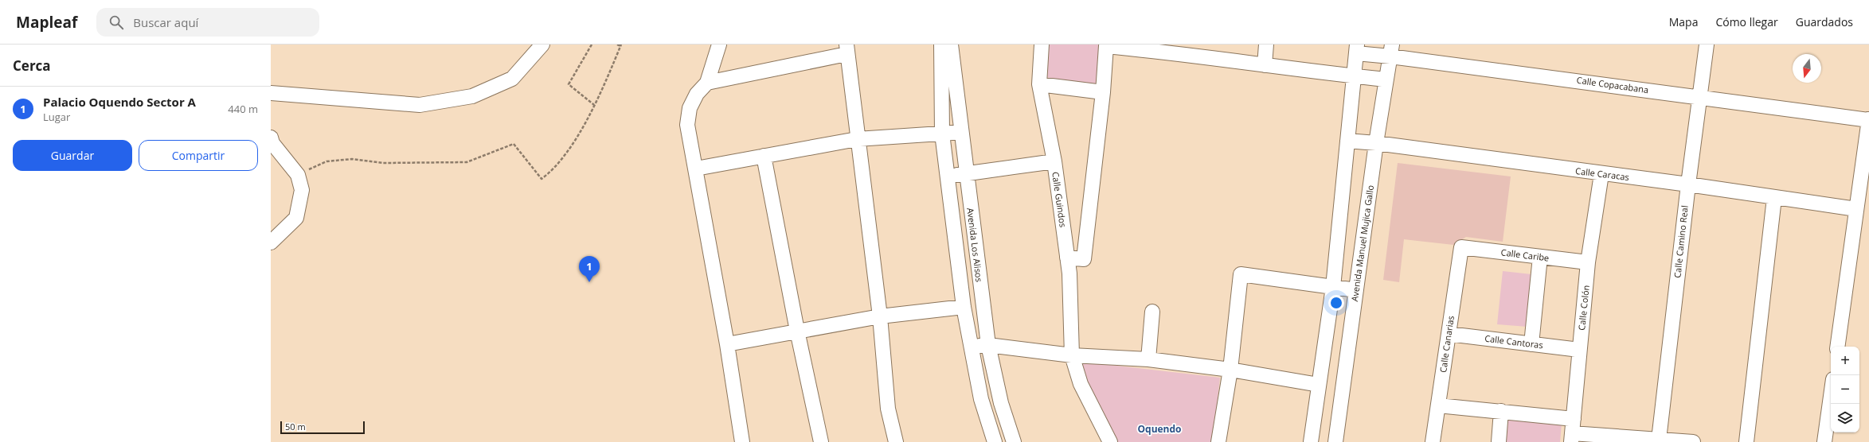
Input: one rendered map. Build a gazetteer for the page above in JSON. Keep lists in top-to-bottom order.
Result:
{
  "streets": {
    "street": [
      "Calle Copacabana",
      "Calle Caracas",
      "Calle Guindos",
      "Calle Camino Real",
      "Avenida Manuel Mujica Gallo",
      "Avenida Los Alisos",
      "Calle Caribe",
      "Calle Colón",
      "Calle Cantoras",
      "Calle Canarias"
    ]
  },
  "crossings": [
    ["Calle Copacabana", "Calle Camino Real"],
    ["Calle Copacabana", "Avenida Manuel Mujica Gallo"],
    ["Calle Caracas", "Calle Camino Real"],
    ["Calle Caracas", "Avenida Manuel Mujica Gallo"],
    ["Calle Caracas", "Calle Colón"],
    ["Calle Caribe", "Calle Colón"],
    ["Calle Caribe", "Calle Canarias"],
    ["Calle Colón", "Calle Cantoras"],
    ["Calle Cantoras", "Calle Canarias"]
  ],
  "districts": ["Oquendo"],
  "scale_bar": "50 m",
  "north": "bottom",
  "page": {
    "header": "Mapleaf",
    "search": "Buscar aquí",
    "nav": ["Mapa", "Cómo llegar", "Guardados"],
    "heading": "Cerca",
    "list": [
      {
        "mark": "1",
        "name": "Palacio Oquendo Sector A",
        "note": "Lugar",
        "value": "440 m"
      }
    ],
    "buttons": ["Guardar", "Compartir"],
    "pins": "1",
    "map_buttons": ["+", "−"],
    "scale": "50 m"
  }
}
